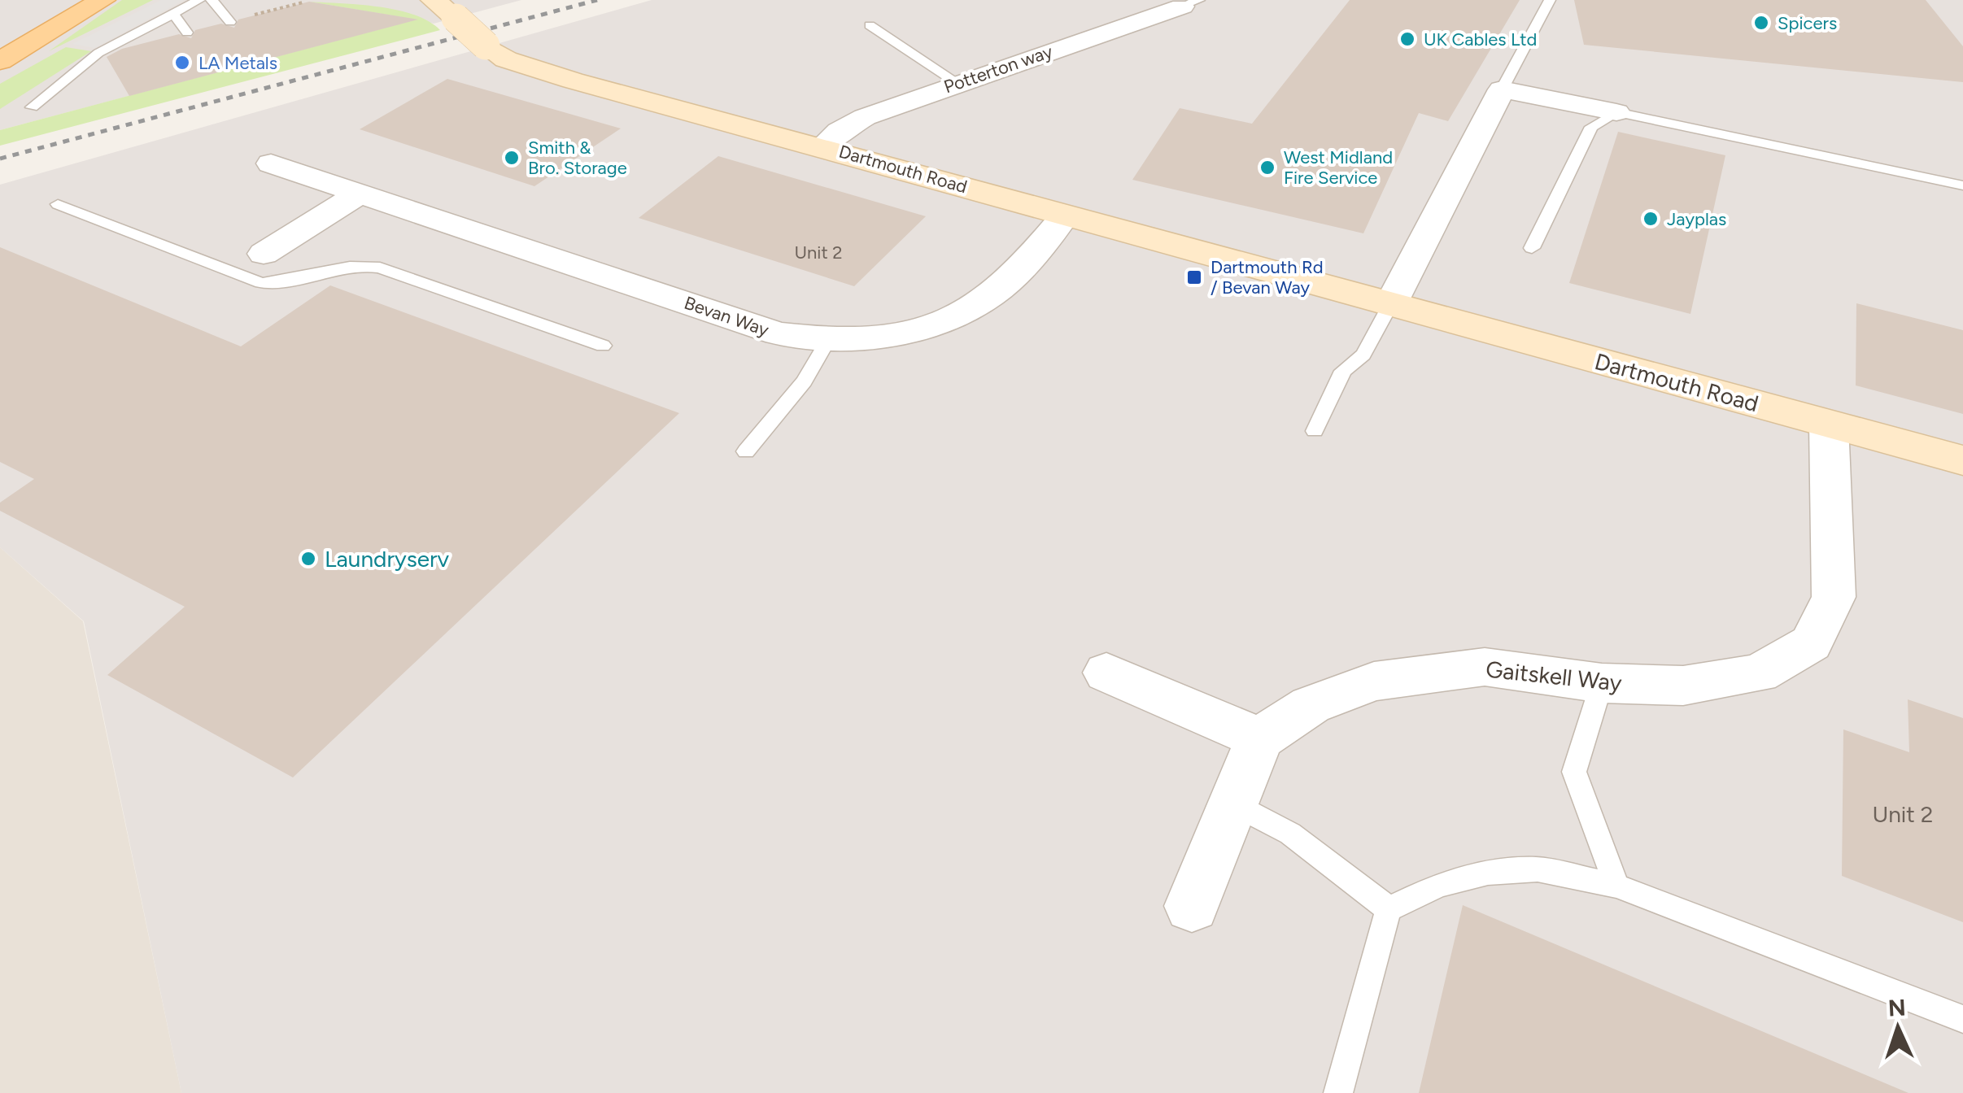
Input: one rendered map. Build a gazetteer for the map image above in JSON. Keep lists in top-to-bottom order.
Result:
{
  "streets": {
    "street": [
      "Potterton way",
      "Dartmouth Road",
      "Bevan Way",
      "Gaitskell Way"
    ]
  },
  "crossings": [
    ["Potterton way", "Dartmouth Road"],
    ["Dartmouth Road", "Bevan Way"],
    ["Dartmouth Road", "Gaitskell Way"]
  ],
  "places": {
    "other": [
      "Spicers",
      "UK Cables Ltd",
      "LA Metals",
      "Smith & Bro. Storage",
      "West Midland Fire Service",
      "Jayplas",
      "Laundryserv"
    ],
    "transit": ["Dartmouth Rd / Bevan Way"]
  },
  "house_numbers": ["Unit 2", "Unit 2"],
  "north": "top"
}
